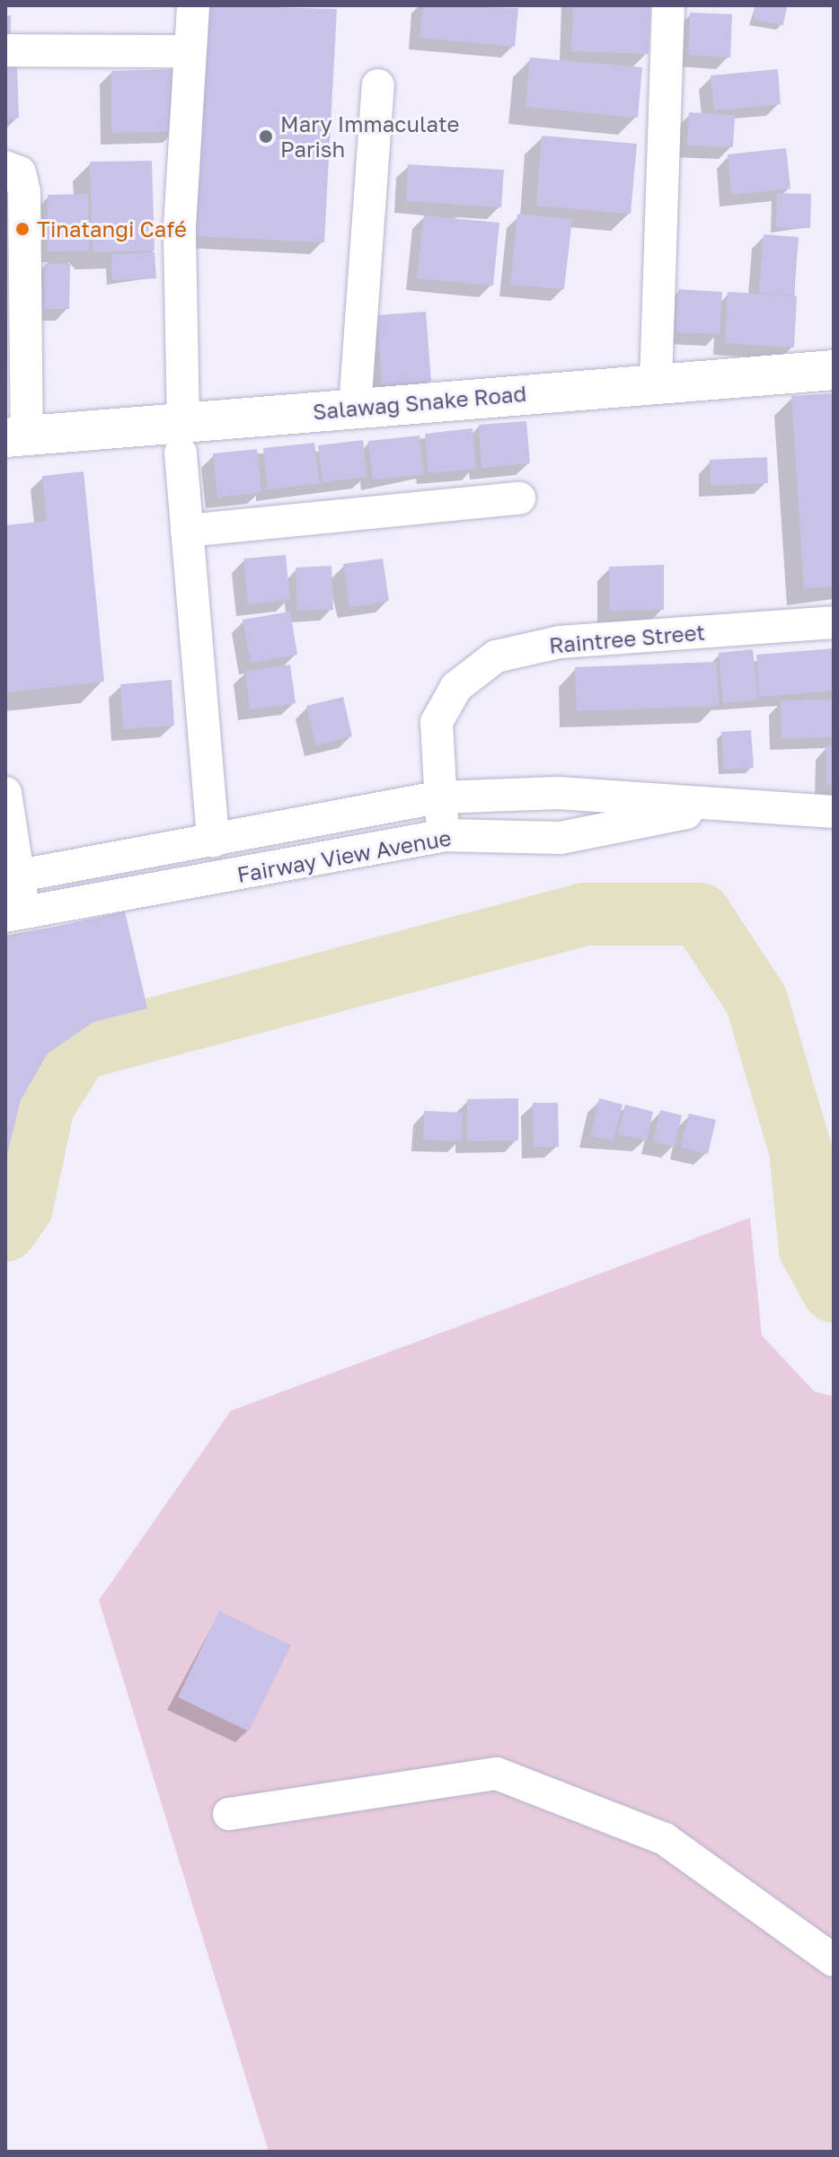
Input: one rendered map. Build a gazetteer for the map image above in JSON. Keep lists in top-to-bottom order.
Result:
{
  "streets": {
    "main road": ["Salawag Snake Road"],
    "street": ["Raintree Street", "Fairway View Avenue"]
  },
  "crossings": [
    ["Raintree Street", "Fairway View Avenue"]
  ],
  "places": ["Mary Immaculate Parish", "Tinatangi Café"]
}
